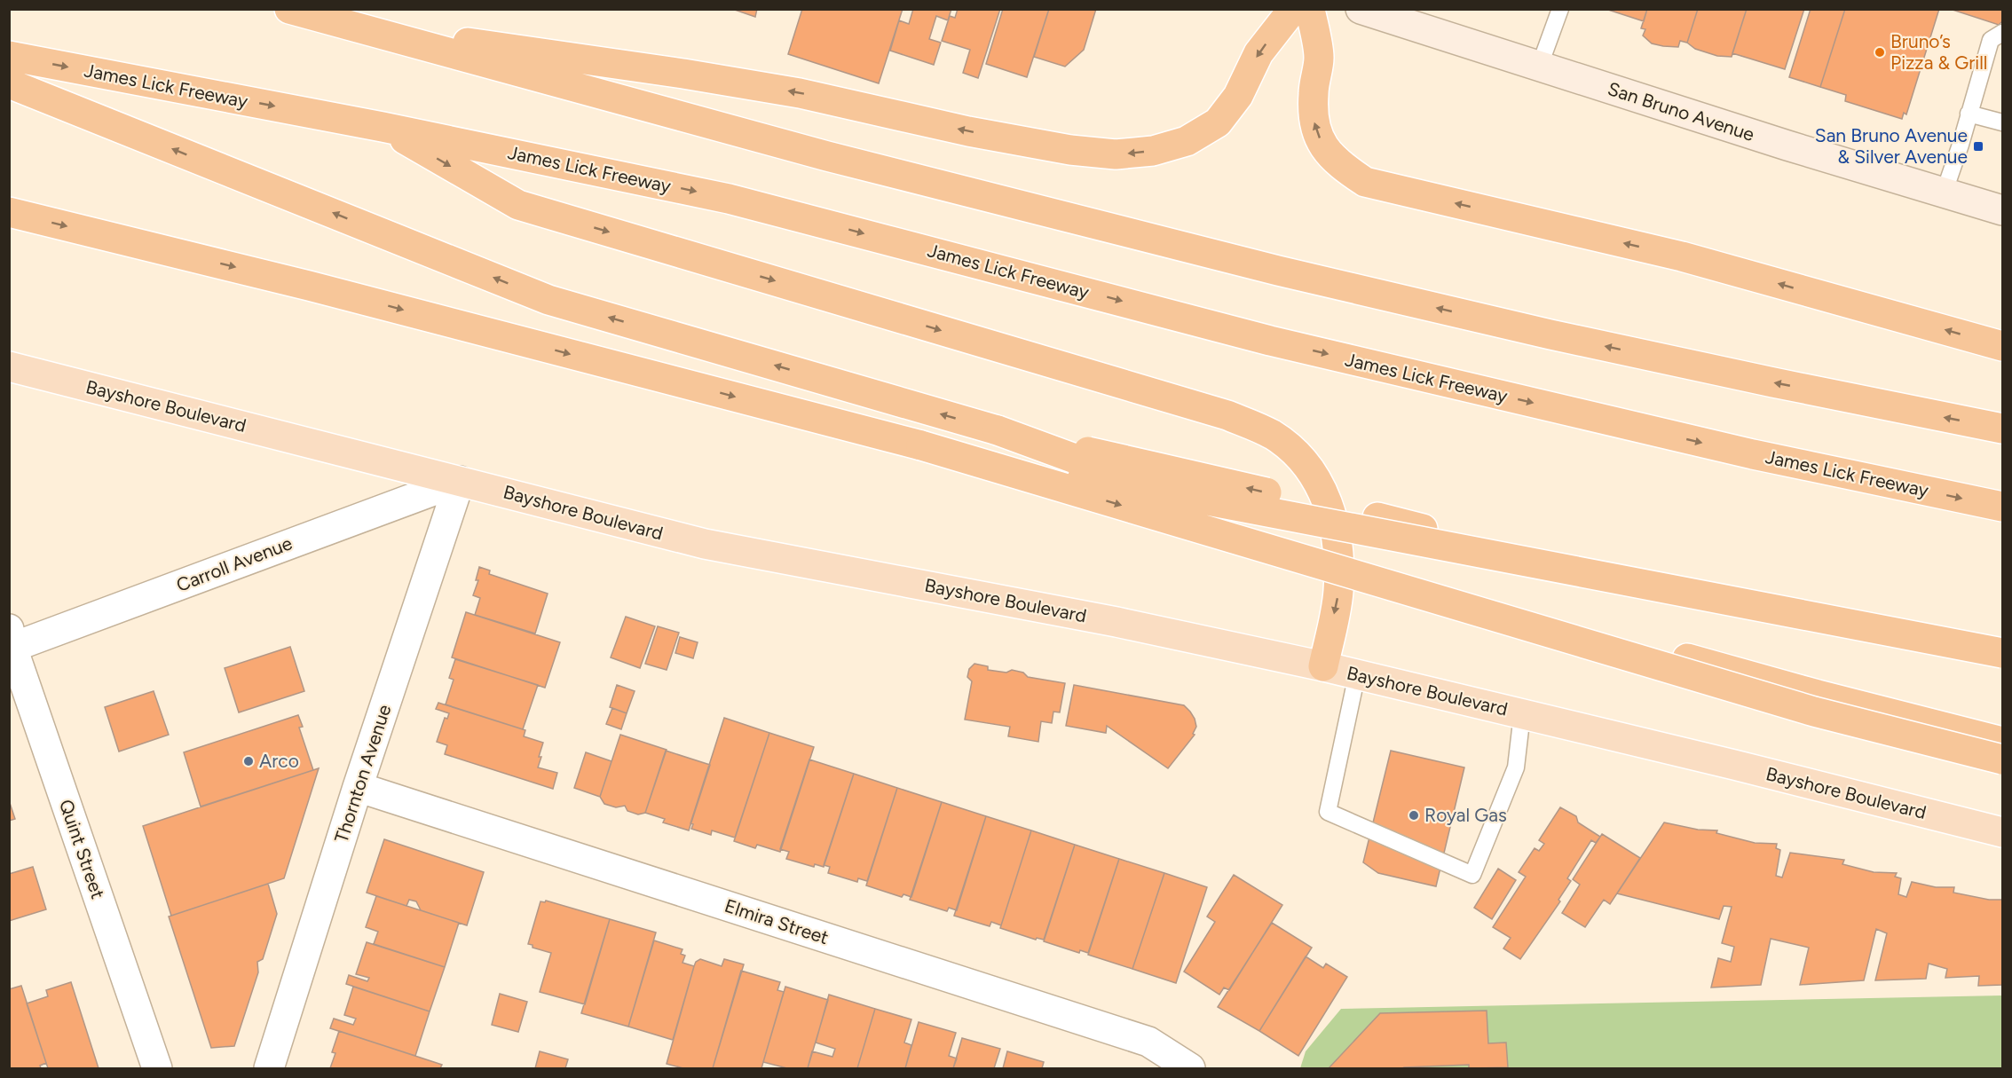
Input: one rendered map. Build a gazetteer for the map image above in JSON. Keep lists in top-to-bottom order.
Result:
{
  "streets": {
    "highway": ["James Lick Freeway"],
    "main road": ["San Bruno Avenue", "Bayshore Boulevard"],
    "street": [
      "Carroll Avenue",
      "Thornton Avenue",
      "Quint Street",
      "Elmira Street"
    ]
  },
  "crossings": [
    ["Bayshore Boulevard", "Carroll Avenue"],
    ["Bayshore Boulevard", "Thornton Avenue"],
    ["Carroll Avenue", "Thornton Avenue"],
    ["Carroll Avenue", "Quint Street"],
    ["Thornton Avenue", "Elmira Street"]
  ],
  "places": {
    "other": ["Bruno’s Pizza & Grill", "Arco", "Royal Gas"],
    "transit": ["San Bruno Avenue & Silver Avenue"]
  }
}
